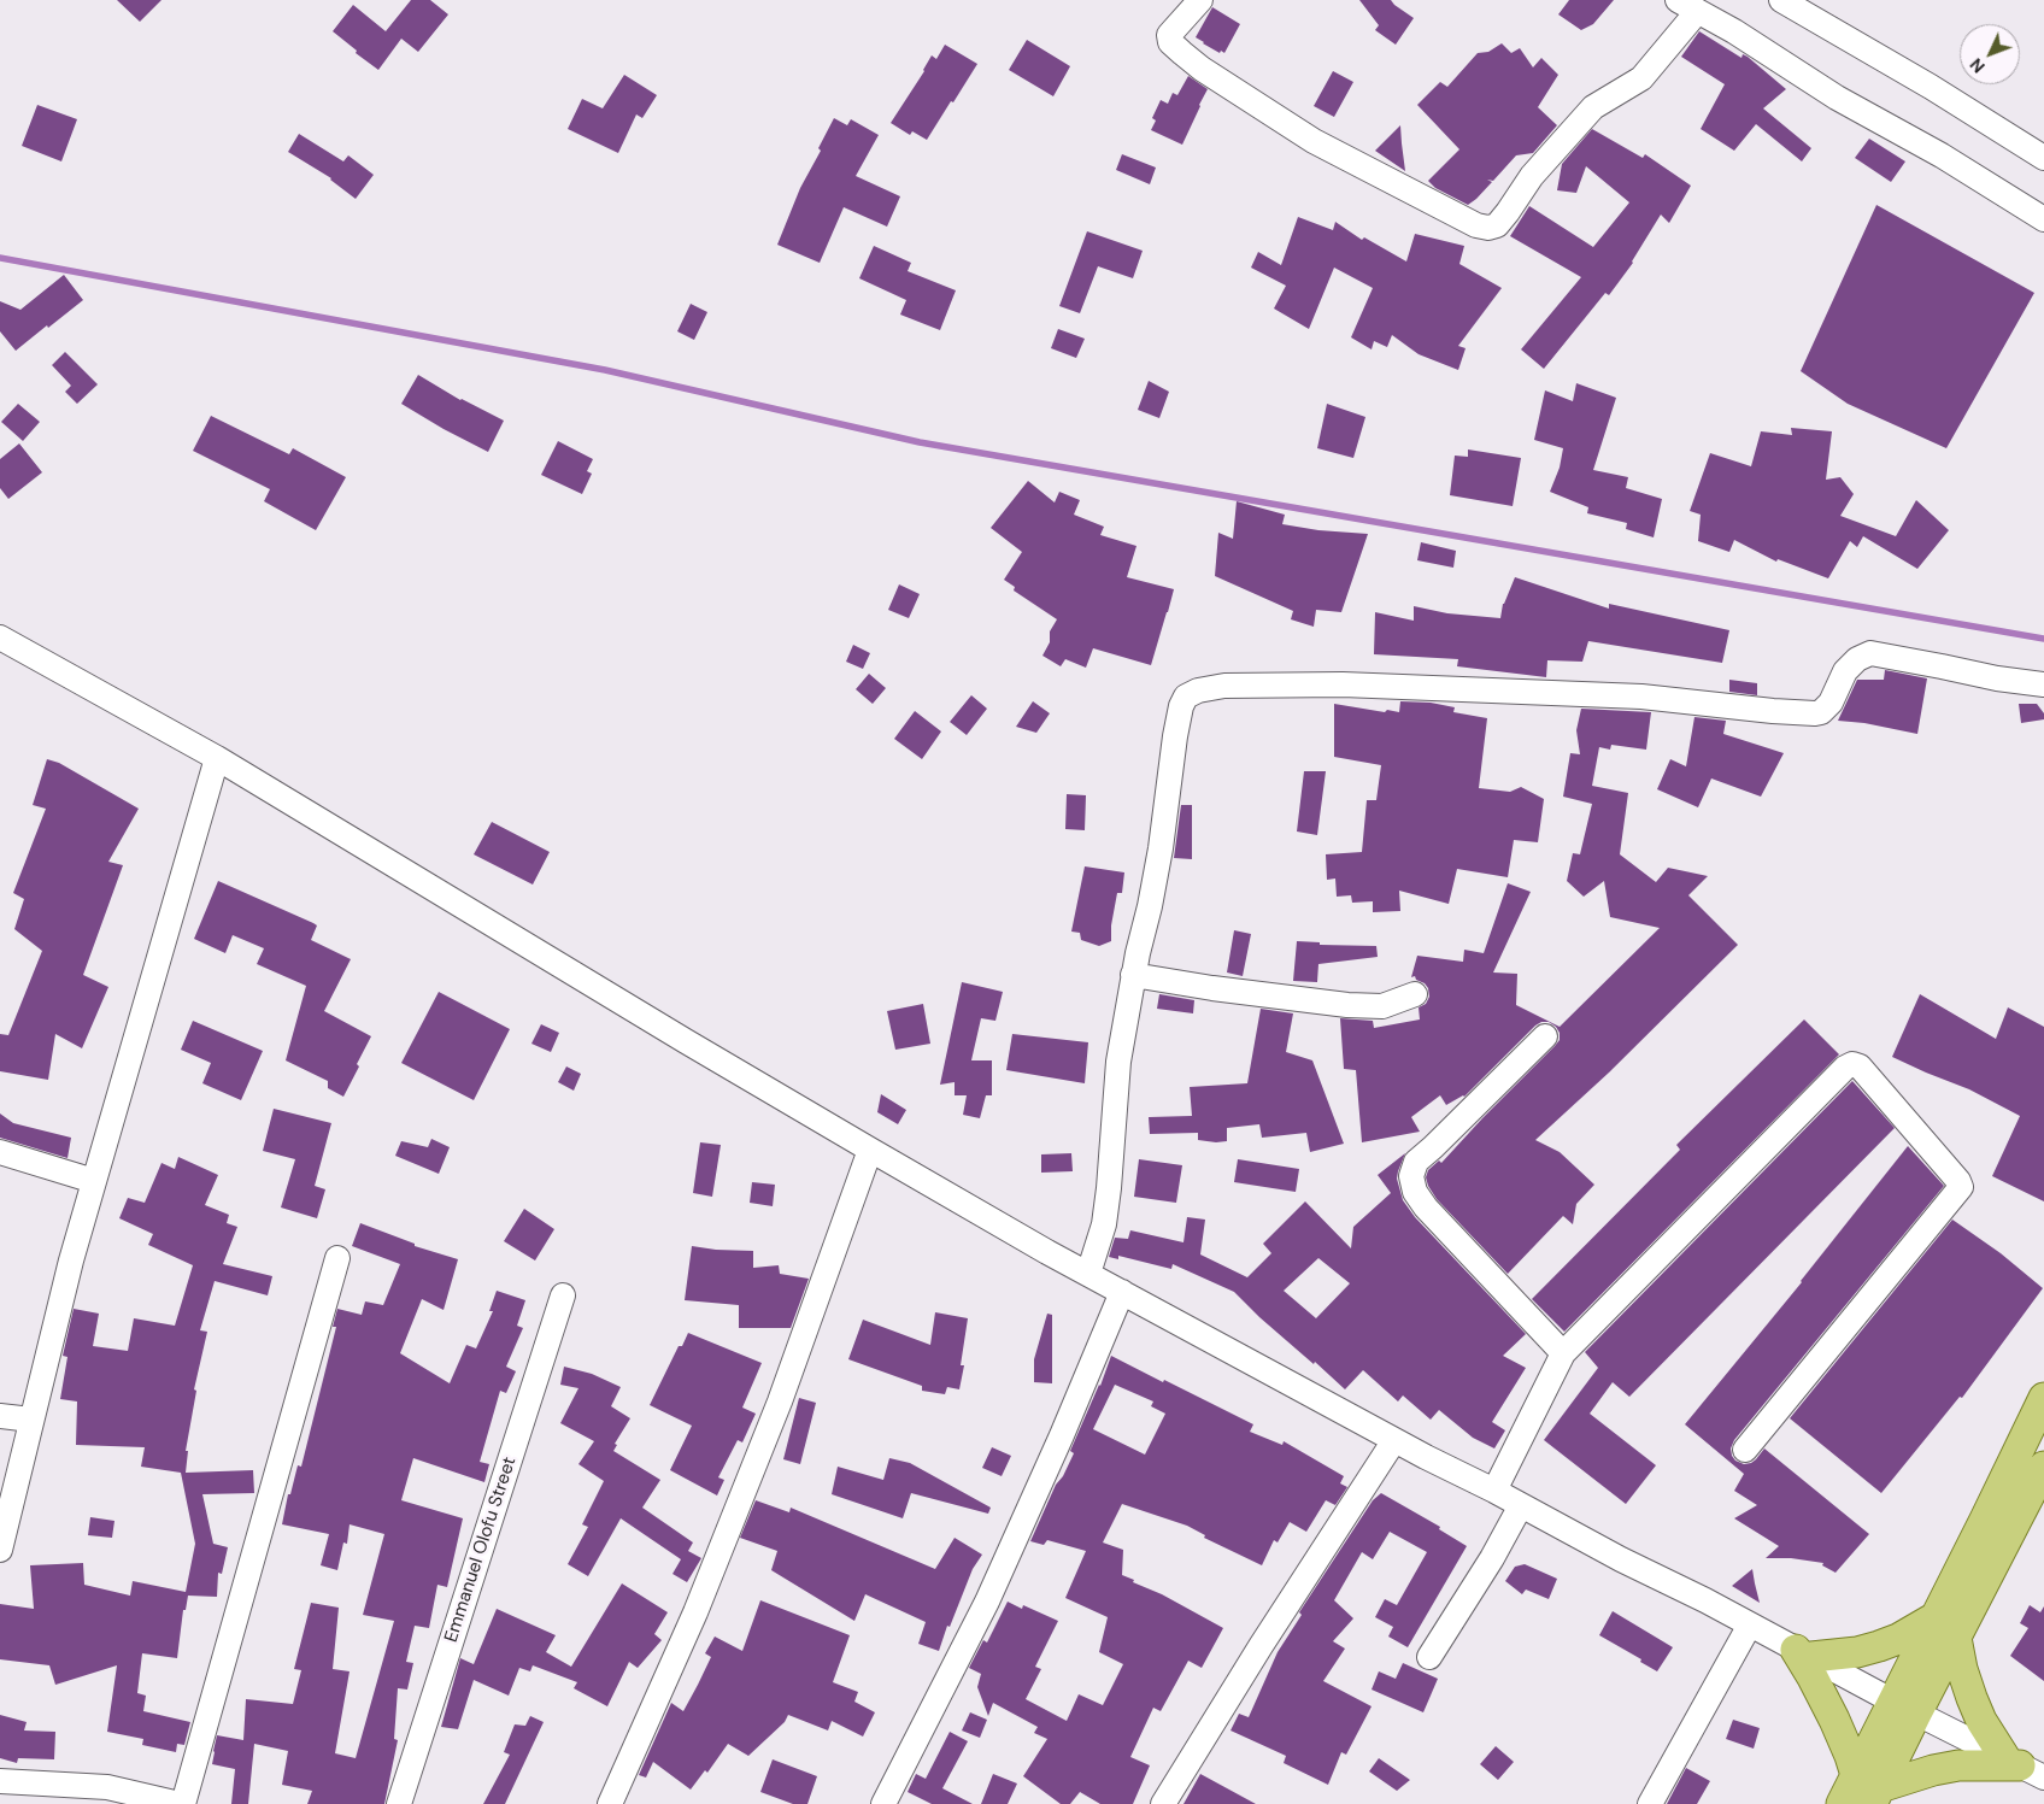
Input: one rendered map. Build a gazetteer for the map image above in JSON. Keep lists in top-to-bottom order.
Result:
{
  "streets": {
    "street": ["Emmanuel Olofu Street"]
  },
  "north": "bottom left"
}
